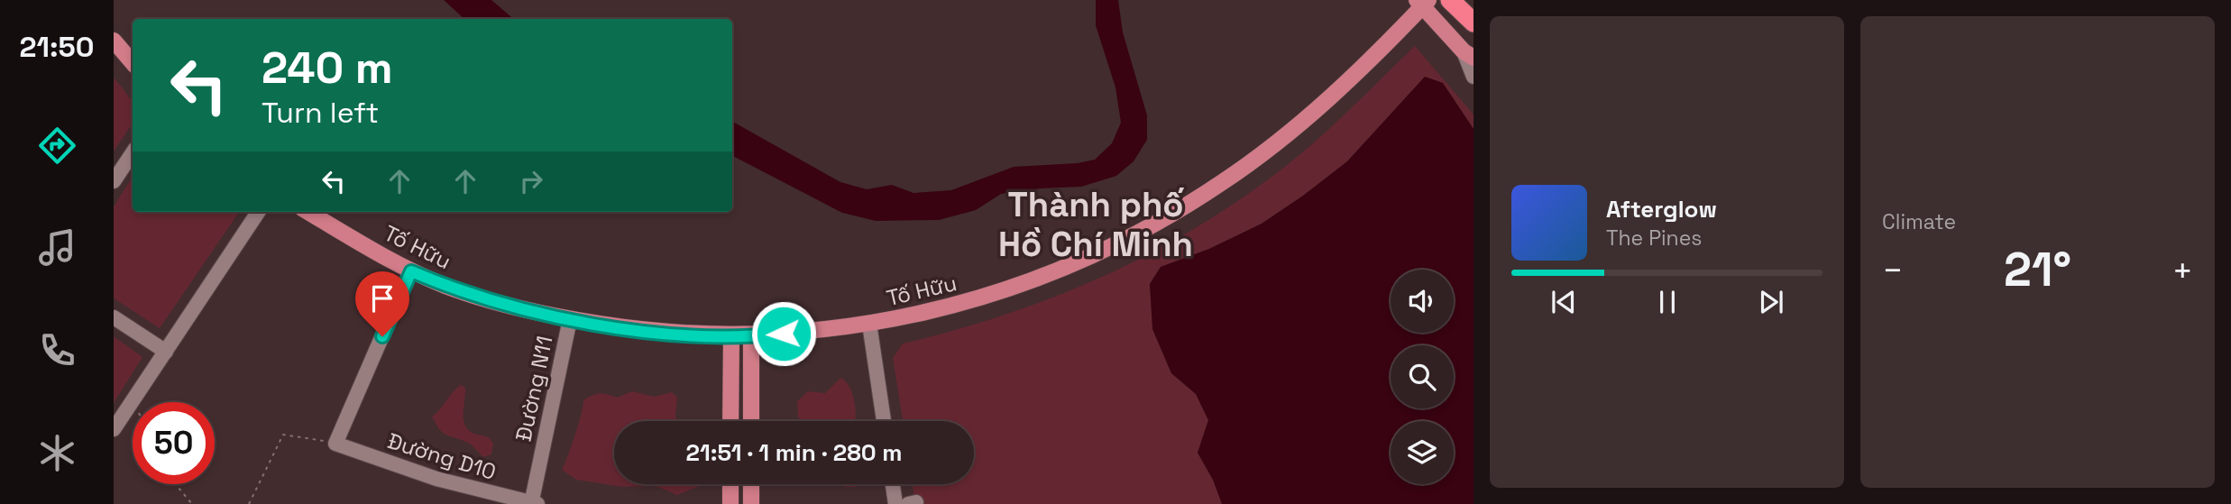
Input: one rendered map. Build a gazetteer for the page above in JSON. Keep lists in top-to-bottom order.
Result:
{
  "streets": {
    "main road": ["Tố Hữu"],
    "street": ["Đường N11", "Đường D10"]
  },
  "crossings": [
    ["Tố Hữu", "Đường N11"],
    ["Đường N11", "Đường D10"]
  ],
  "districts": ["Thành phố Hồ Chí Minh"],
  "page": {
    "tabs": "21:50",
    "tile": "Climate",
    "turn": ["240 m", "Turn left"],
    "song": ["Afterglow", "The Pines"],
    "heat": ["−", "21°", "+"],
    "limit": "50",
    "trip": "21:51 · 1 min · 280 m"
  }
}
